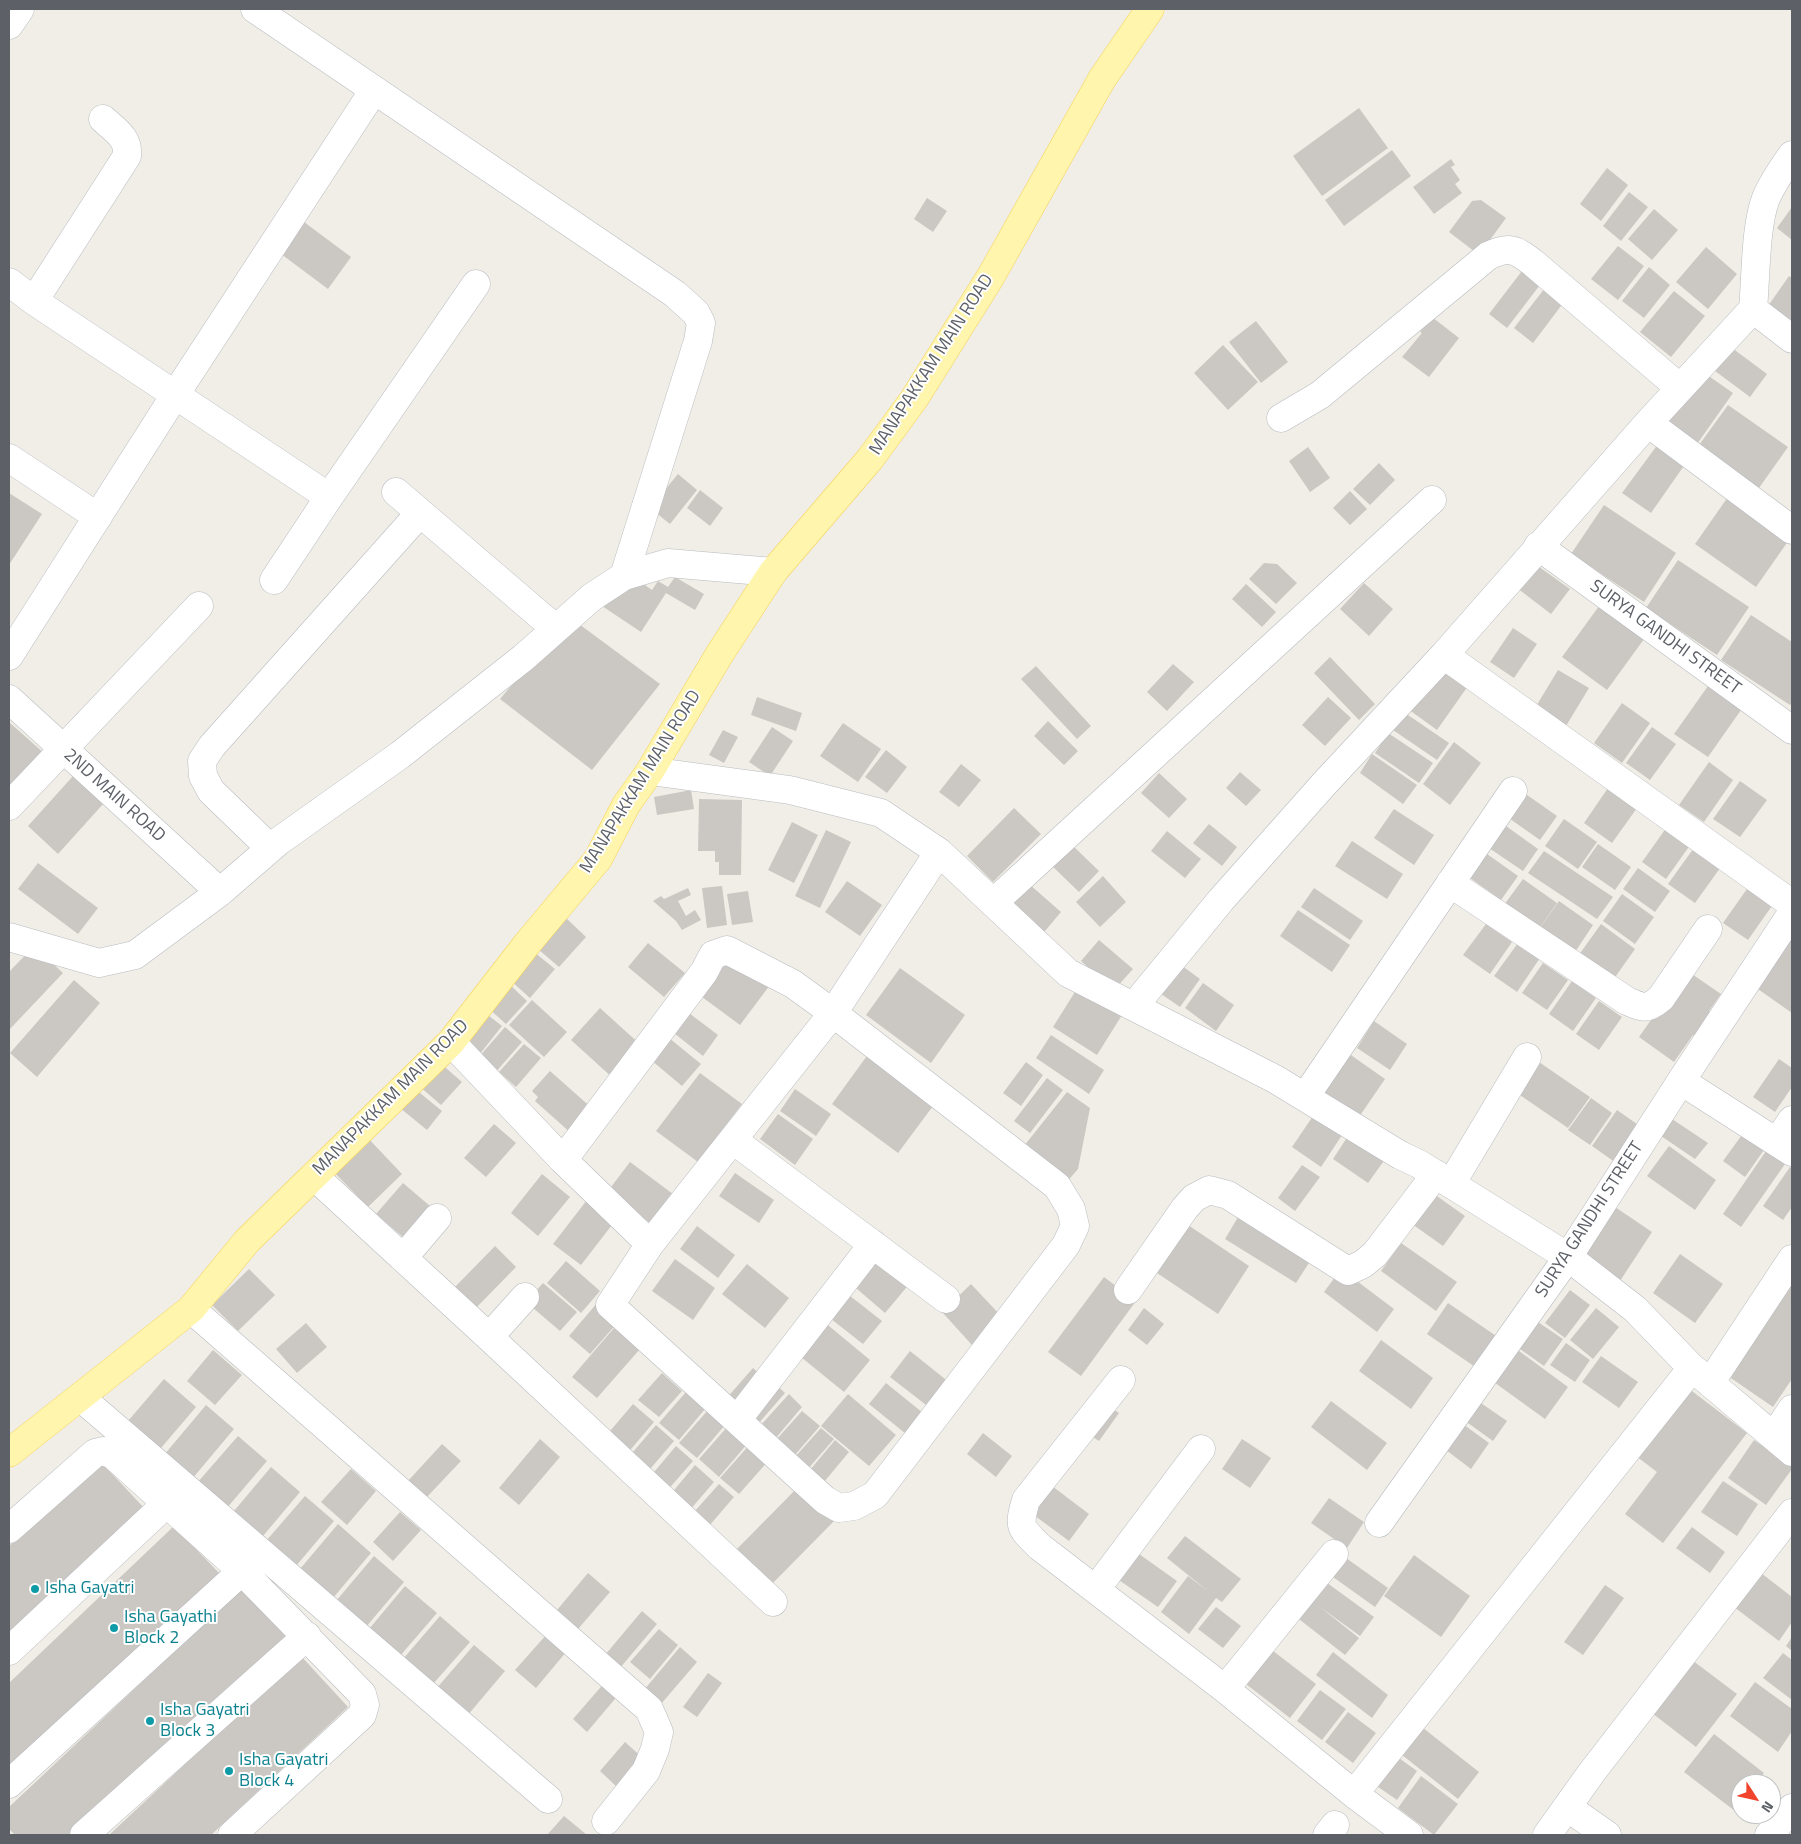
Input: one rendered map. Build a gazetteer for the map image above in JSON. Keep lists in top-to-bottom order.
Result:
{
  "streets": {
    "main road": ["MANAPAKKAM MAIN ROAD"],
    "street": ["SURYA GANDHI STREET", "2ND MAIN ROAD"]
  },
  "places": [
    "Isha Gayatri",
    "Isha Gayathi Block 2",
    "Isha Gayatri Block 3",
    "Isha Gayatri Block 4"
  ],
  "north": "bottom right"
}
